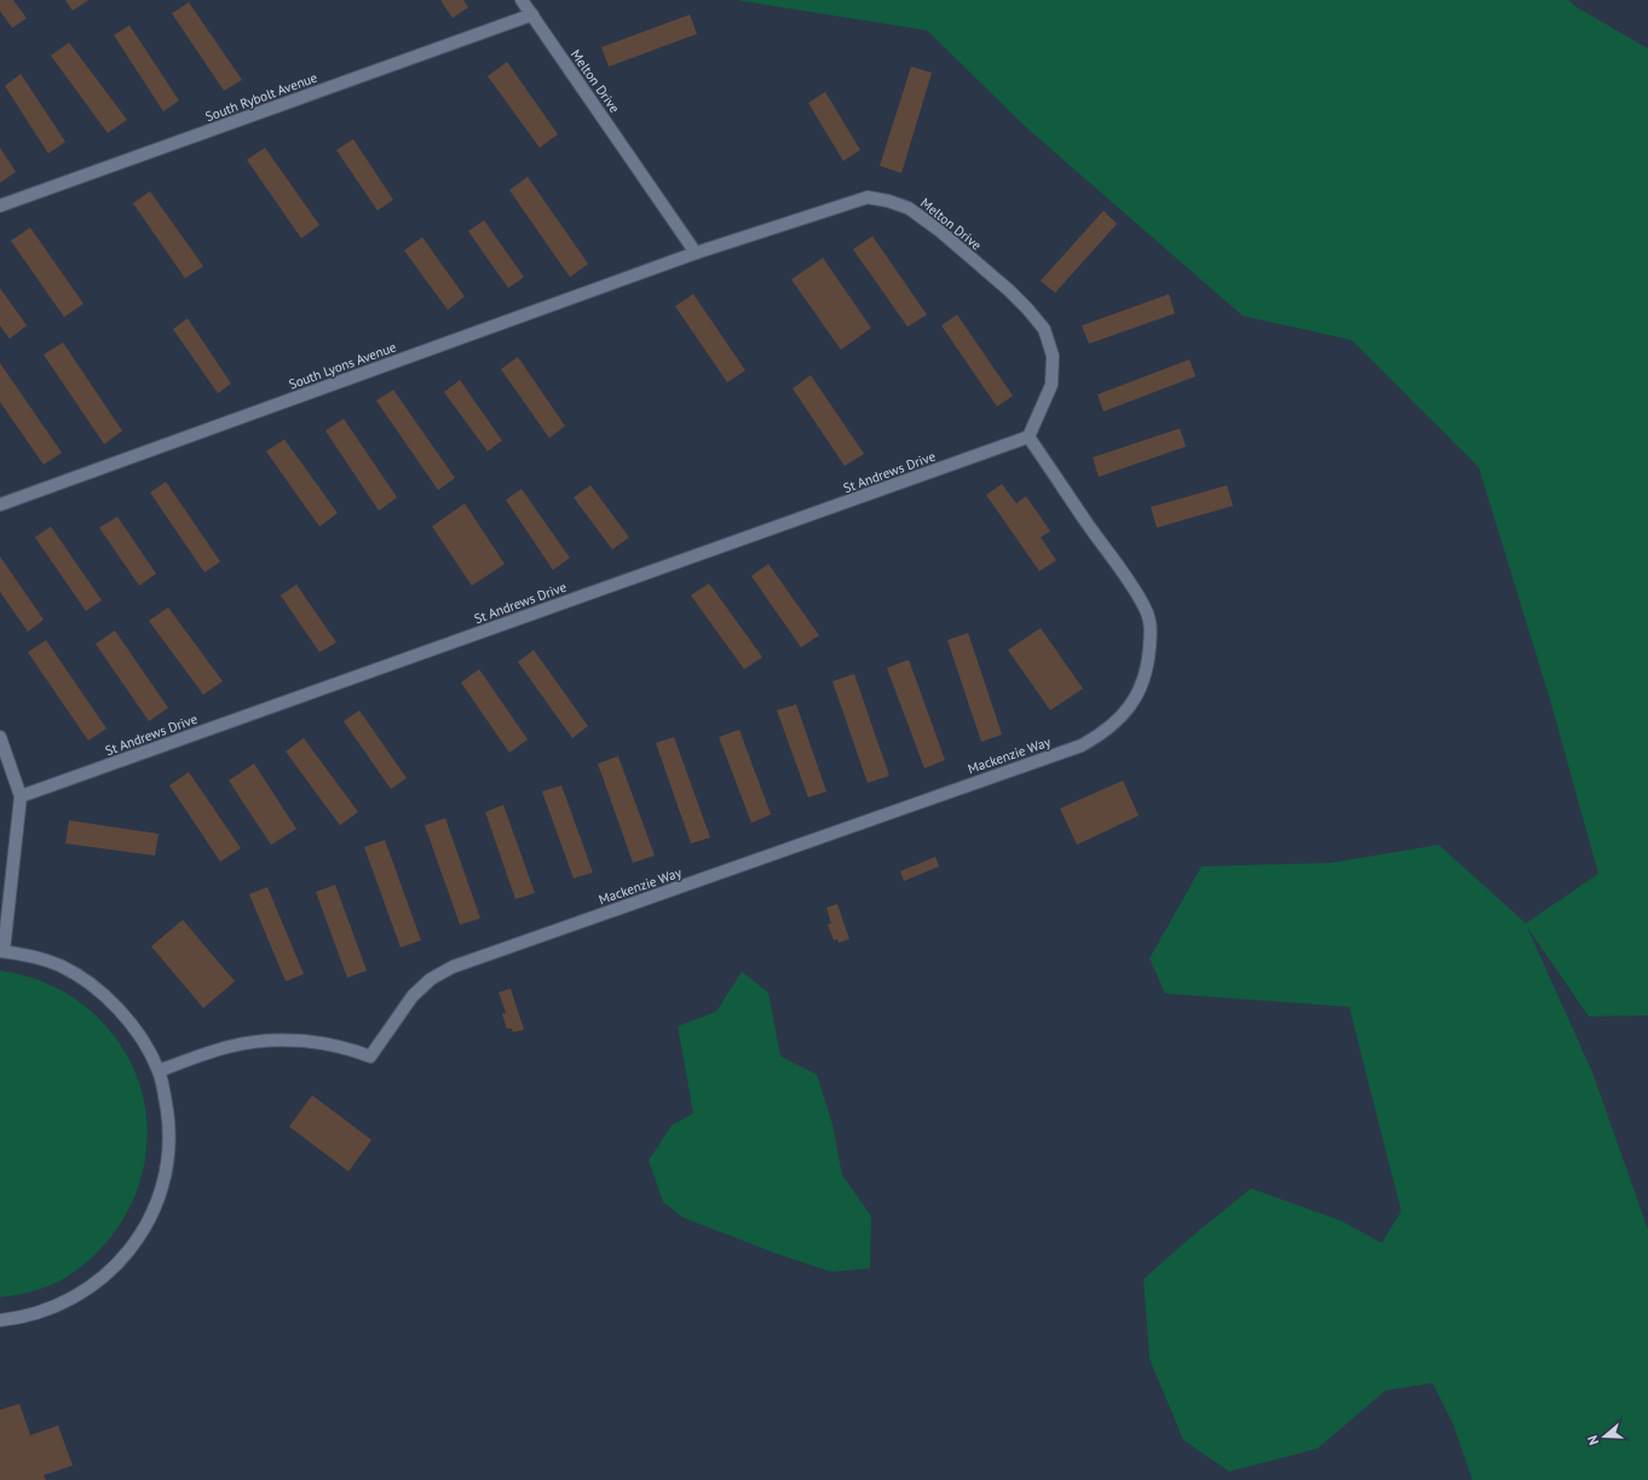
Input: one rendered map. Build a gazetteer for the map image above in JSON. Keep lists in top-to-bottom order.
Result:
{
  "streets": {
    "street": [
      "Melton Drive",
      "South Rybolt Avenue",
      "South Lyons Avenue",
      "St Andrews Drive",
      "Mackenzie Way"
    ]
  },
  "crossings": [
    ["Melton Drive", "South Rybolt Avenue"],
    ["Melton Drive", "South Lyons Avenue"],
    ["Melton Drive", "St Andrews Drive"],
    ["Melton Drive", "Mackenzie Way"],
    ["St Andrews Drive", "Mackenzie Way"]
  ],
  "north": "left"
}
